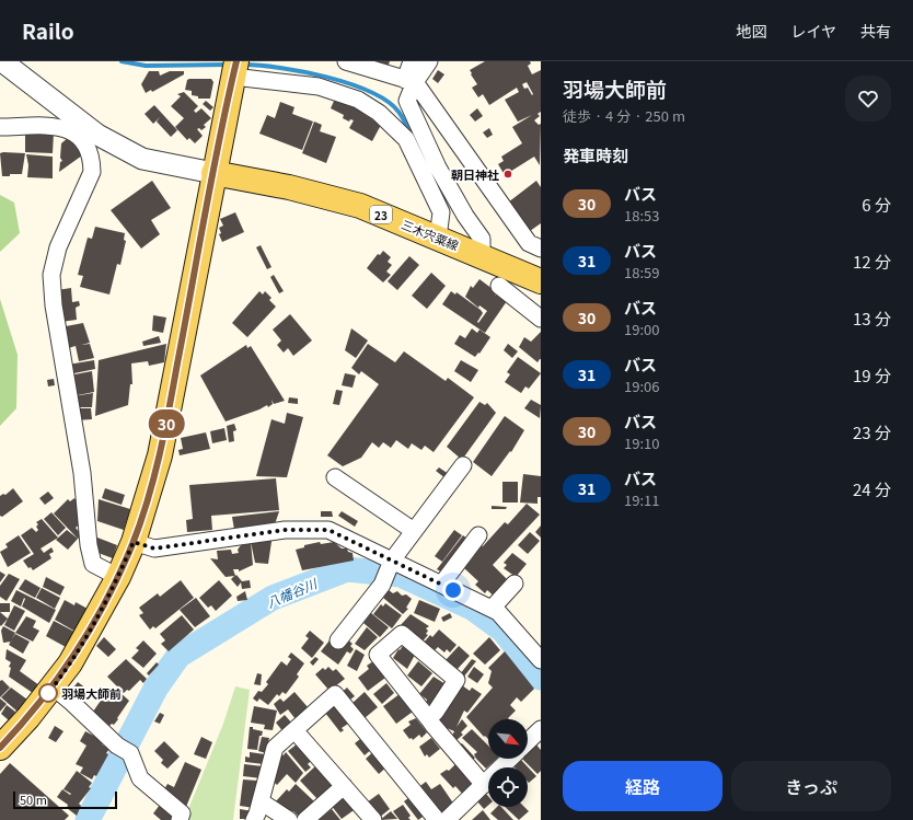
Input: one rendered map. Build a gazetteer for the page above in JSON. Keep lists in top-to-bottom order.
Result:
{
  "streets": {
    "main road": ["23", "三木宍粟線"]
  },
  "water": ["八幡谷川"],
  "places": ["朝日神社", "羽場大師前"],
  "lines": ["bus line 30"],
  "scale_bar": "50 m",
  "north": "bottom right",
  "page": {
    "header": "Railo",
    "nav": ["地図", "レイヤ", "共有"],
    "on_map": "30",
    "heading": [
      ["羽場大師前", "徒歩 · 4 分 · 250 m"],
      "発車時刻"
    ],
    "list": [
      {
        "mark": "30",
        "name": "バス",
        "note": "18:53",
        "value": "6 分"
      },
      {
        "mark": "31",
        "name": "バス",
        "note": "18:59",
        "value": "12 分"
      },
      {
        "mark": "30",
        "name": "バス",
        "note": "19:00",
        "value": "13 分"
      },
      {
        "mark": "31",
        "name": "バス",
        "note": "19:06",
        "value": "19 分"
      },
      {
        "mark": "30",
        "name": "バス",
        "note": "19:10",
        "value": "23 分"
      },
      {
        "mark": "31",
        "name": "バス",
        "note": "19:11",
        "value": "24 分"
      }
    ],
    "buttons": ["経路", "きっぷ"],
    "scale": "50 m"
  }
}
